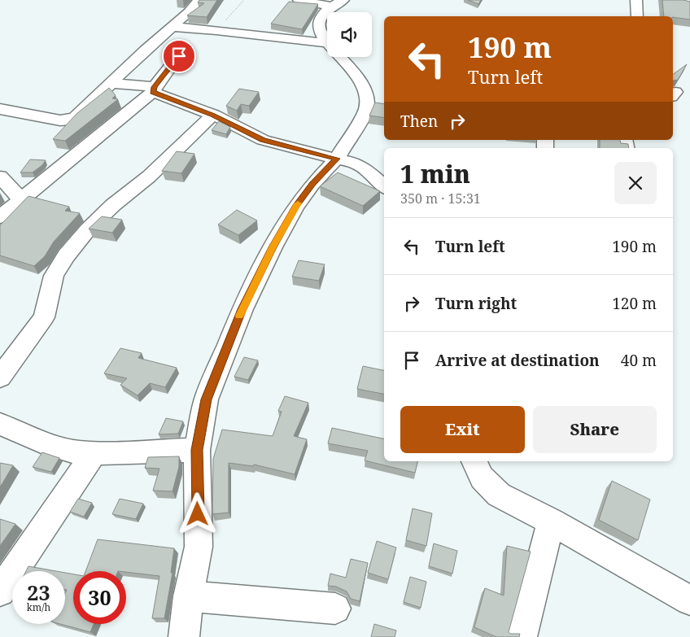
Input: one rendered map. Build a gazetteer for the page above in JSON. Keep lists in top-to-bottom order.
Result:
{
  "page": {
    "turn": ["190 m", "Turn left"],
    "then": "Then",
    "heading": ["1 min", "350 m · 15:31"],
    "list": [
      {
        "name": "Turn left",
        "value": "190 m"
      },
      {
        "name": "Turn right",
        "value": "120 m"
      },
      {
        "name": "Arrive at destination",
        "value": "40 m"
      }
    ],
    "buttons": ["Exit", "Share"],
    "speed": "23 km/h",
    "limit": "30"
  }
}
